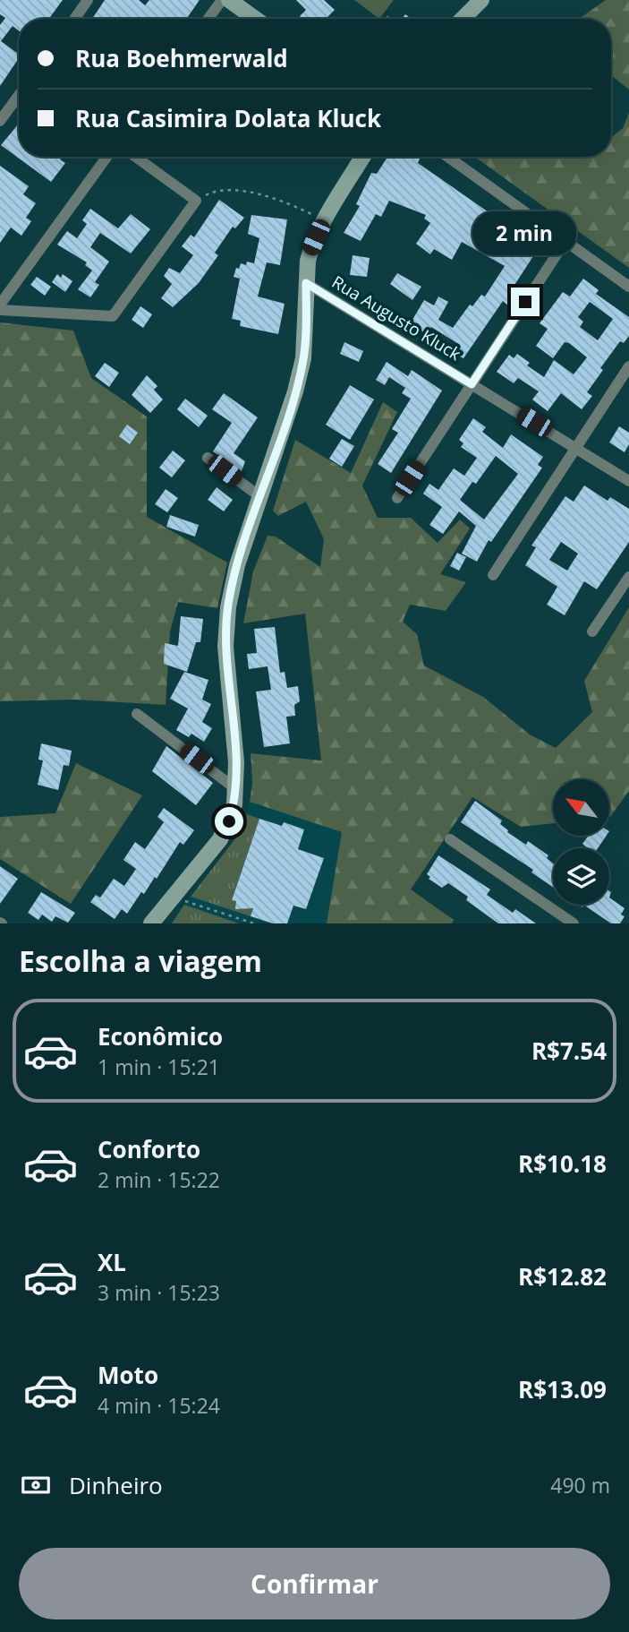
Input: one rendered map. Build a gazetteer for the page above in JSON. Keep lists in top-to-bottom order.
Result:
{
  "streets": {
    "street": ["Rua Augusto Kluck"]
  },
  "north": "top left",
  "page": {
    "banner": ["Rua Boehmerwald", "Rua Casimira Dolata Kluck"],
    "bubble": "2 min",
    "heading": "Escolha a viagem",
    "list": [
      {
        "name": "Econômico",
        "note": "1 min · 15:21",
        "value": "R$7.54"
      },
      {
        "name": "Conforto",
        "note": "2 min · 15:22",
        "value": "R$10.18"
      },
      {
        "name": "XL",
        "note": "3 min · 15:23",
        "value": "R$12.82"
      },
      {
        "name": "Moto",
        "note": "4 min · 15:24",
        "value": "R$13.09"
      }
    ],
    "pay": ["Dinheiro", "490 m"],
    "buttons": "Confirmar"
  }
}
